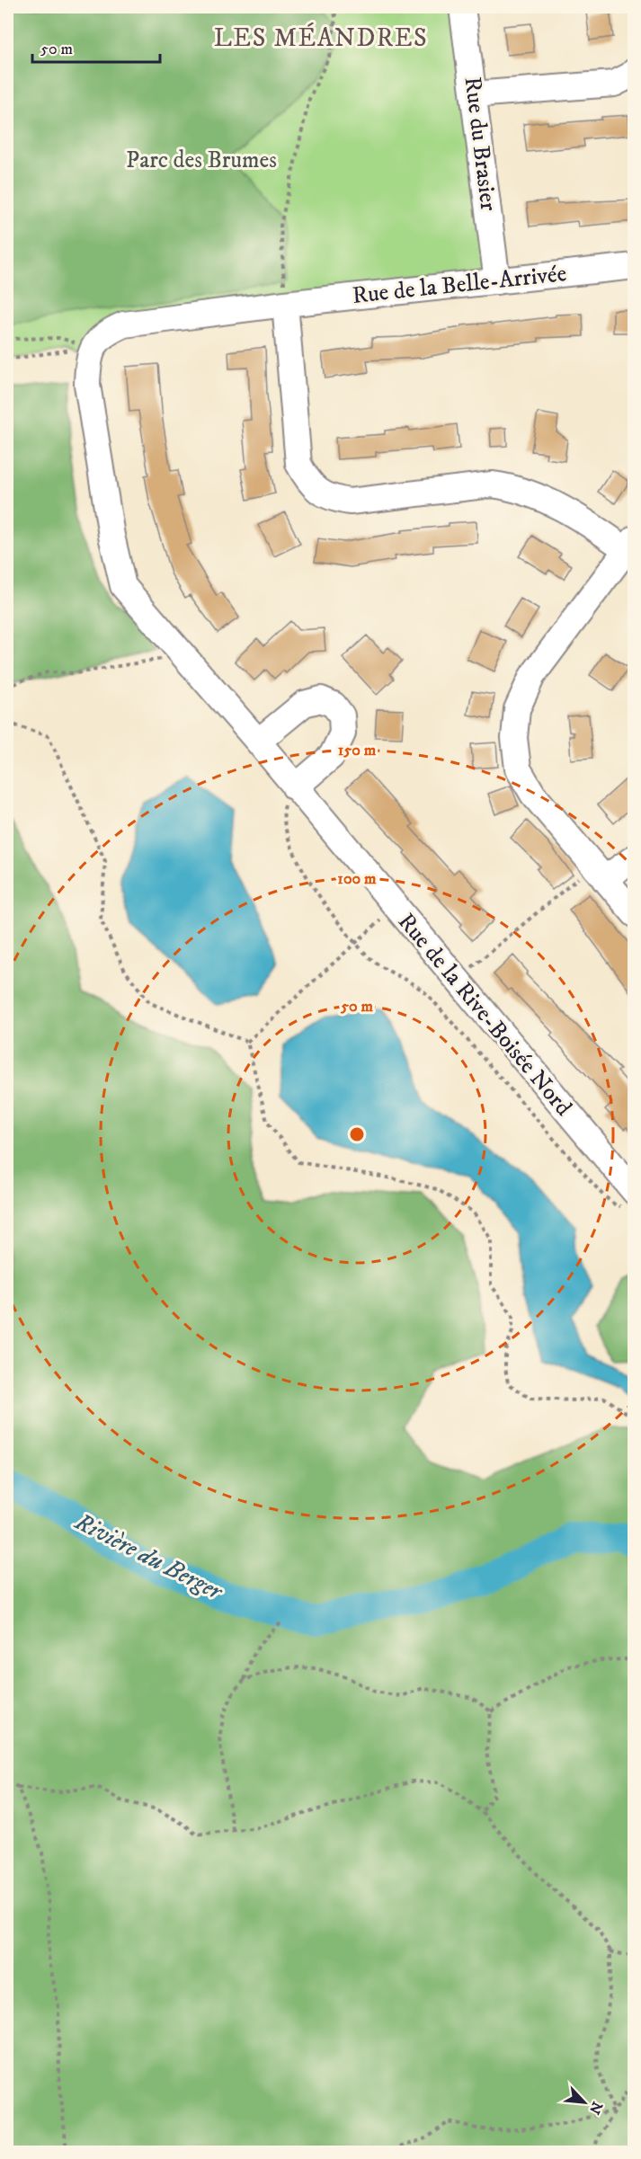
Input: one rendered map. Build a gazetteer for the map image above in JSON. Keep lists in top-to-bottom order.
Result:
{
  "streets": {
    "street": ["Rue du Brasier", "Rue de la Belle-Arrivée", "Rue de la Rive-Boisée Nord"]
  },
  "crossings": [
    ["Rue du Brasier", "Rue de la Belle-Arrivée"],
    ["Rue de la Belle-Arrivée", "Rue de la Rive-Boisée Nord"]
  ],
  "districts": ["LES MÉANDRES"],
  "water": ["Rivière du Berger"],
  "parks": ["Parc des Brumes"],
  "scale_bar": "50 m",
  "north": "bottom right",
  "rings": ["150 m", "100 m", "50 m"]
}
